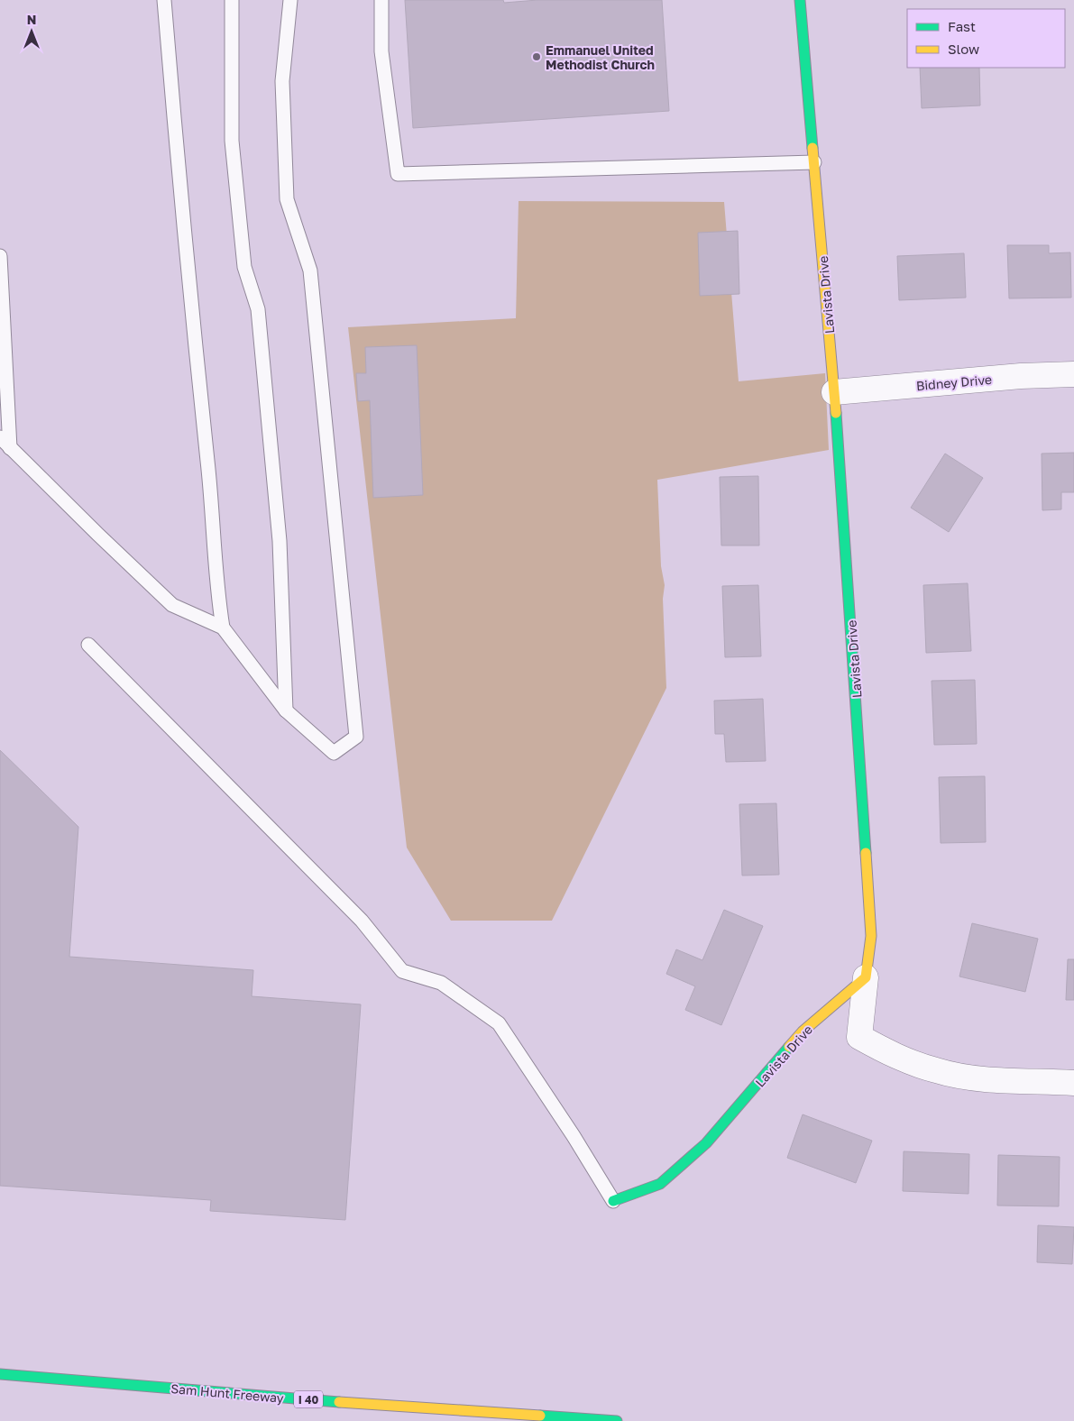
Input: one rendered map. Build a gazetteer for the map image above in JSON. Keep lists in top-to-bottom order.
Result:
{
  "streets": {
    "main road": ["Lavista Drive", "Sam Hunt Freeway", "I 40"],
    "street": ["Bidney Drive"]
  },
  "crossings": [
    ["Lavista Drive", "Bidney Drive"]
  ],
  "places": ["Emmanuel United Methodist Church"],
  "legend": ["Fast", "Slow"],
  "north": "top"
}
